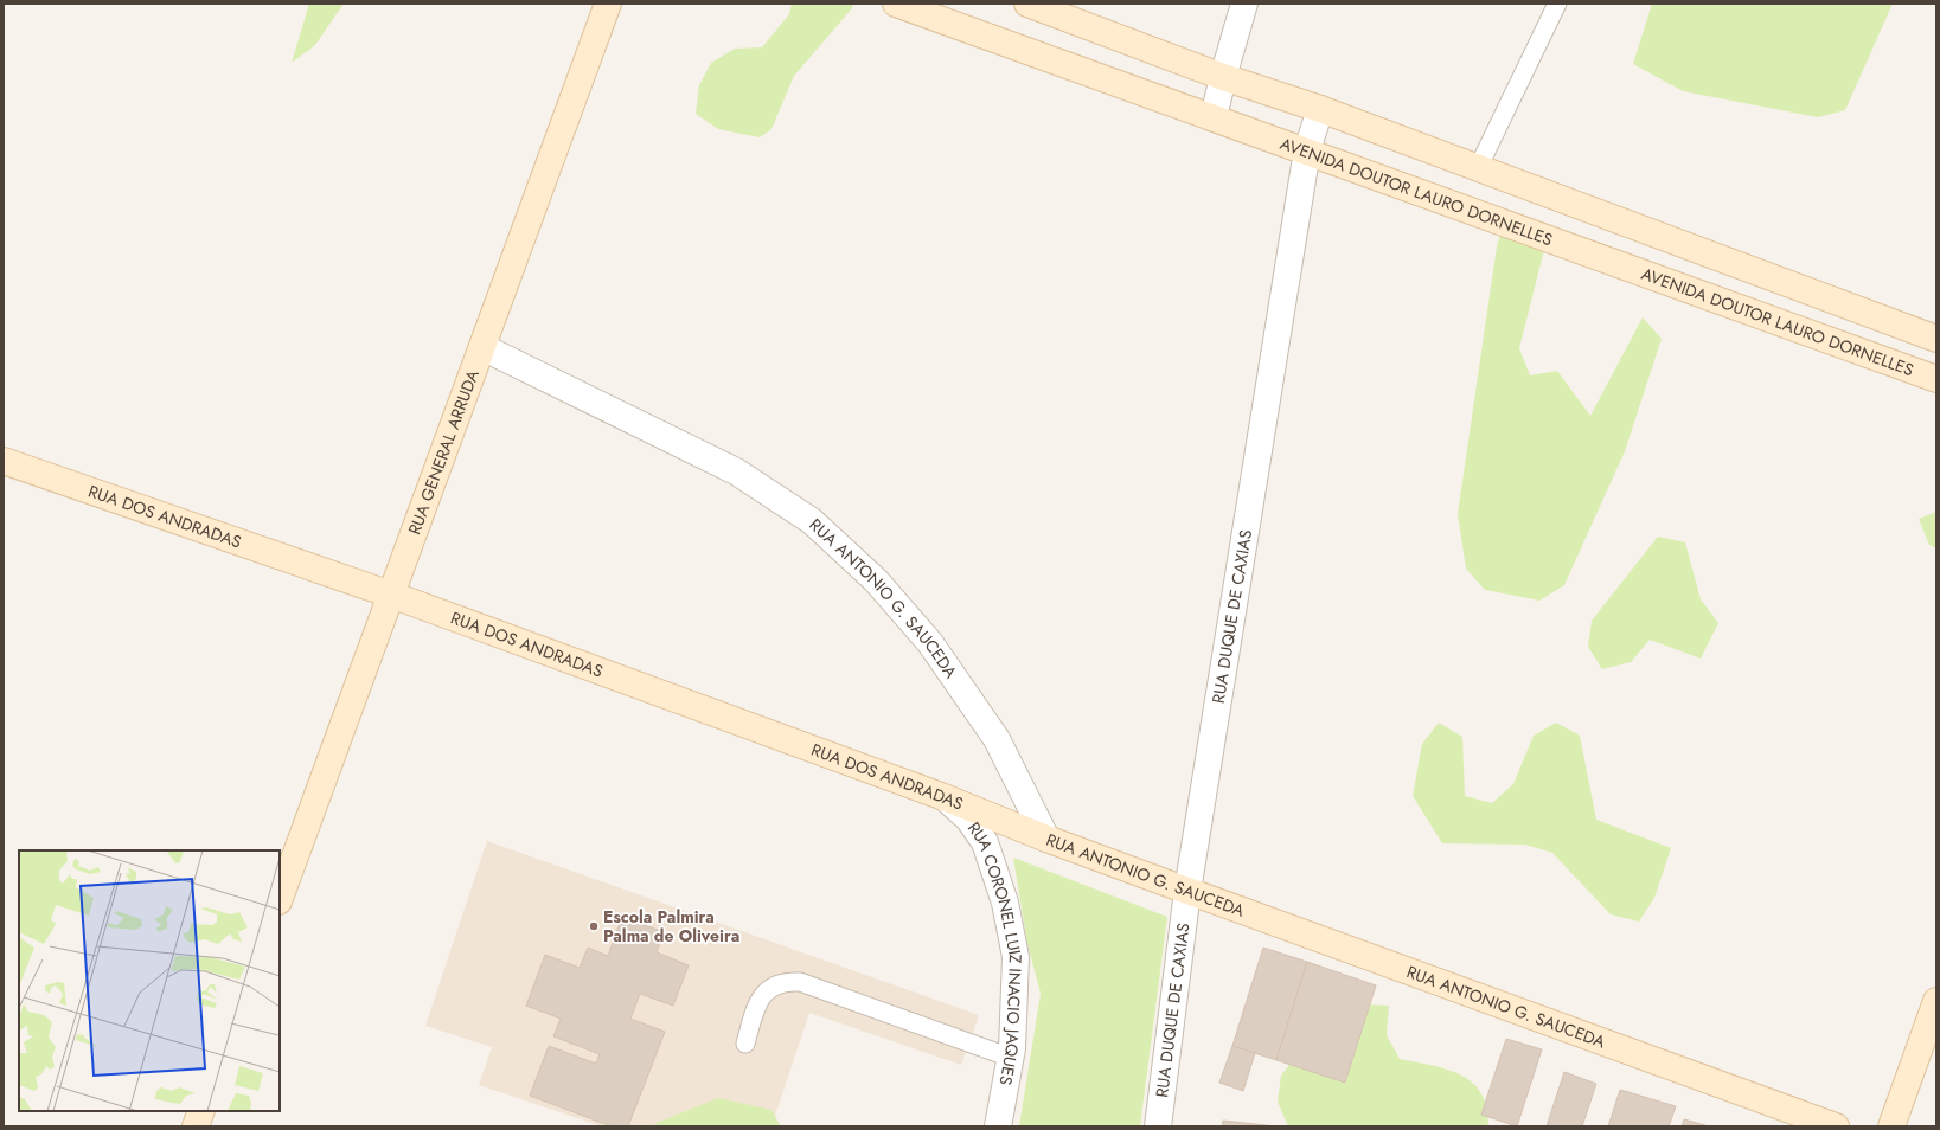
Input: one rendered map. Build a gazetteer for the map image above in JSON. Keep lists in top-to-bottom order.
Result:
{
  "streets": {
    "street": [
      "AVENIDA DOUTOR LAURO DORNELLES",
      "RUA GENERAL ARRUDA",
      "RUA DOS ANDRADAS",
      "RUA ANTONIO G. SAUCEDA",
      "RUA DUQUE DE CAXIAS",
      "RUA CORONEL LUIZ INACIO JAQUES"
    ]
  },
  "crossings": [
    ["AVENIDA DOUTOR LAURO DORNELLES", "RUA DUQUE DE CAXIAS"],
    ["RUA GENERAL ARRUDA", "RUA DOS ANDRADAS"],
    ["RUA GENERAL ARRUDA", "RUA ANTONIO G. SAUCEDA"],
    ["RUA DOS ANDRADAS", "RUA ANTONIO G. SAUCEDA"],
    ["RUA DOS ANDRADAS", "RUA CORONEL LUIZ INACIO JAQUES"],
    ["RUA ANTONIO G. SAUCEDA", "RUA DUQUE DE CAXIAS"]
  ],
  "places": ["Escola Palmira Palma de Oliveira"]
}
